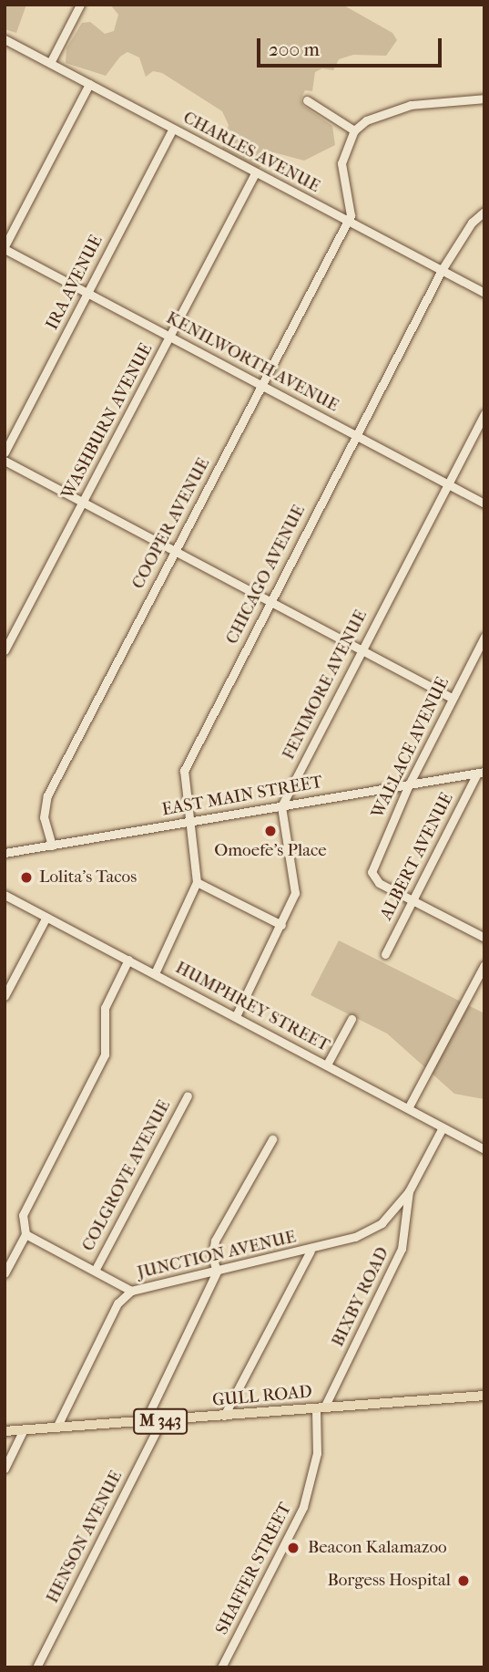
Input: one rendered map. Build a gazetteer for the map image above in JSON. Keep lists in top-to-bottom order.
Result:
{
  "streets": {
    "main road": ["GULL ROAD", "M 343"],
    "street": [
      "CHARLES AVENUE",
      "IRA AVENUE",
      "KENILWORTH AVENUE",
      "WASHBURN AVENUE",
      "COOPER AVENUE",
      "CHICAGO AVENUE",
      "FENIMORE AVENUE",
      "WALLACE AVENUE",
      "EAST MAIN STREET",
      "ALBERT AVENUE",
      "HUMPHREY STREET",
      "COLGROVE AVENUE",
      "JUNCTION AVENUE",
      "BIXBY ROAD",
      "HENSON AVENUE",
      "SHAFFER STREET"
    ]
  },
  "crossings": [
    ["CHARLES AVENUE", "IRA AVENUE"],
    ["CHARLES AVENUE", "WASHBURN AVENUE"],
    ["CHARLES AVENUE", "COOPER AVENUE"],
    ["CHARLES AVENUE", "CHICAGO AVENUE"],
    ["IRA AVENUE", "KENILWORTH AVENUE"],
    ["KENILWORTH AVENUE", "WASHBURN AVENUE"],
    ["KENILWORTH AVENUE", "COOPER AVENUE"],
    ["KENILWORTH AVENUE", "CHICAGO AVENUE"],
    ["KENILWORTH AVENUE", "FENIMORE AVENUE"],
    ["COOPER AVENUE", "EAST MAIN STREET"],
    ["CHICAGO AVENUE", "EAST MAIN STREET"],
    ["FENIMORE AVENUE", "EAST MAIN STREET"],
    ["WALLACE AVENUE", "EAST MAIN STREET"],
    ["WALLACE AVENUE", "ALBERT AVENUE"],
    ["EAST MAIN STREET", "ALBERT AVENUE"],
    ["HUMPHREY STREET", "BIXBY ROAD"],
    ["COLGROVE AVENUE", "JUNCTION AVENUE"],
    ["JUNCTION AVENUE", "BIXBY ROAD"],
    ["BIXBY ROAD", "GULL ROAD"],
    ["BIXBY ROAD", "SHAFFER STREET"],
    ["GULL ROAD", "HENSON AVENUE"],
    ["GULL ROAD", "SHAFFER STREET"]
  ],
  "places": [
    "Omoefe's Place",
    "Lolita's Tacos",
    "Beacon Kalamazoo",
    "Borgess Hospital"
  ],
  "scale_bar": "200 m"
}
